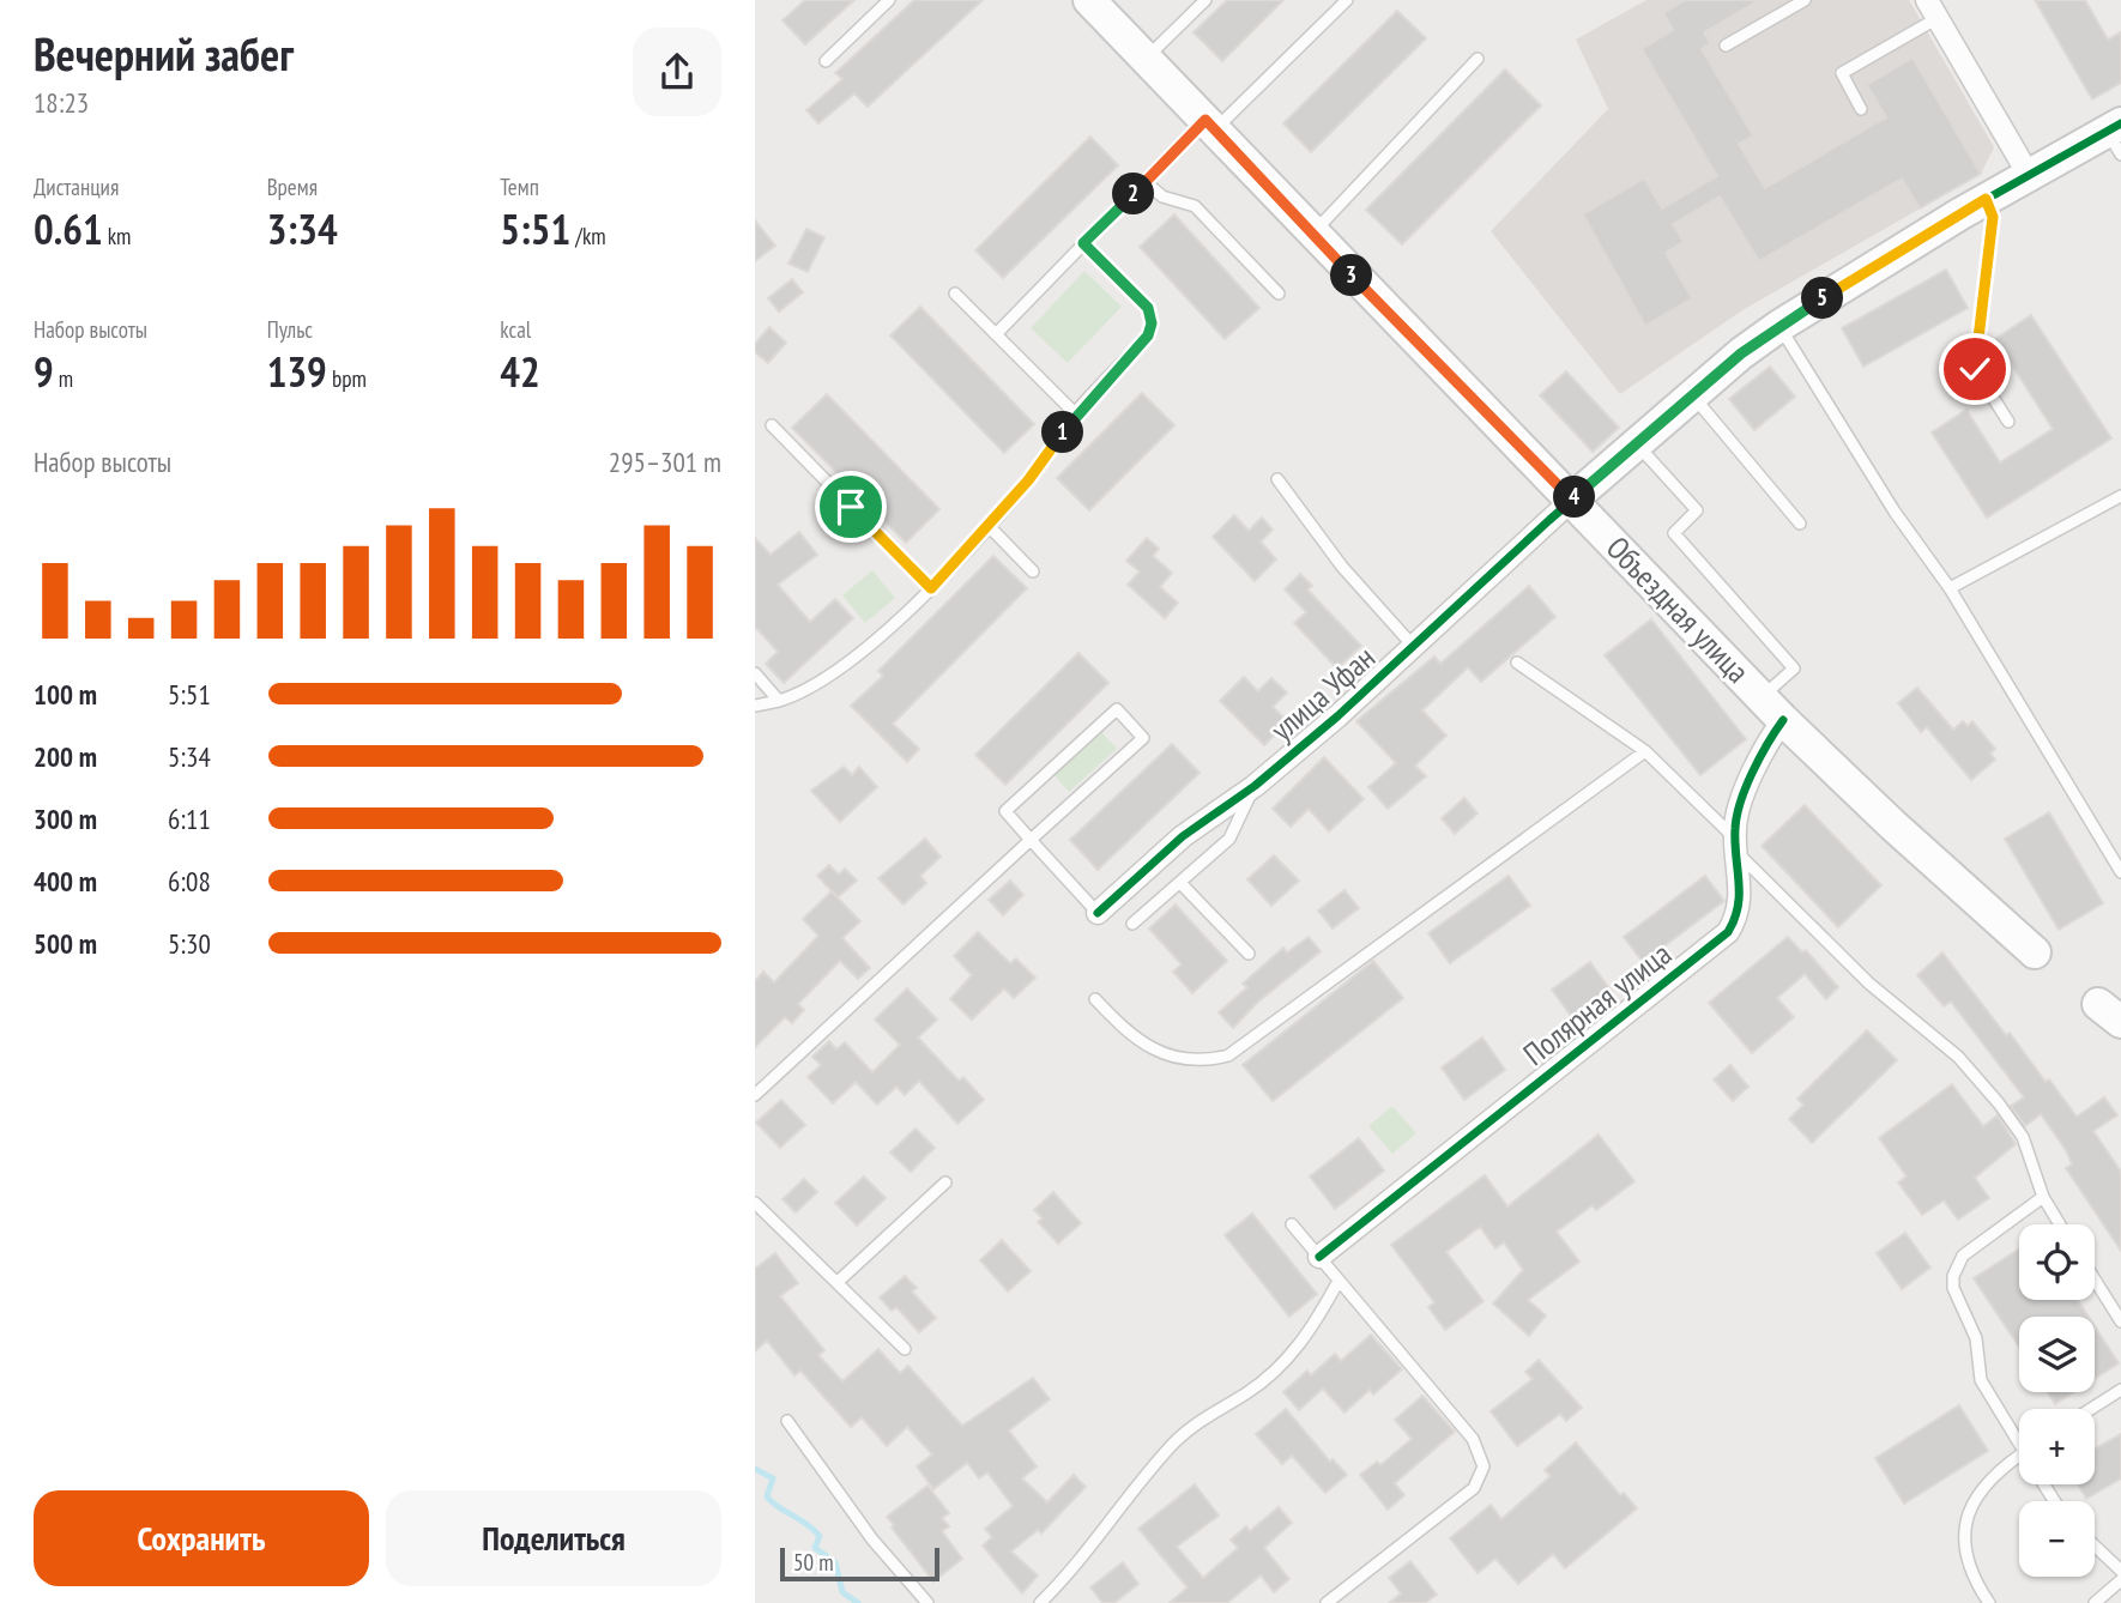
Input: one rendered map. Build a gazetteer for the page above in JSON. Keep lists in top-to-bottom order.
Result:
{
  "streets": {
    "main road": ["Объездная улица"],
    "street": ["улица Уфан", "Полярная улица"]
  },
  "crossings": [
    ["Объездная улица", "улица Уфан"],
    ["Объездная улица", "Полярная улица"]
  ],
  "scale_bar": "50 m",
  "page": {
    "heading": ["Вечерний забег", "18:23"],
    "stats": [
      ["Дистанция", "0.61 km"],
      ["Время", "3:34"],
      ["Темп", "5:51 /km"],
      ["Набор высоты", "9 m"],
      ["Пульс", "139 bpm"],
      ["kcal", "42"]
    ],
    "pins": [
      "2",
      "3",
      "5",
      "1",
      "4"
    ],
    "chart": ["Набор высоты", "295–301 m"],
    "list": [
      {
        "name": "100 m",
        "note": "5:51"
      },
      {
        "name": "200 m",
        "note": "5:34"
      },
      {
        "name": "300 m",
        "note": "6:11"
      },
      {
        "name": "400 m",
        "note": "6:08"
      },
      {
        "name": "500 m",
        "note": "5:30"
      }
    ],
    "map_buttons": ["+", "−"],
    "buttons": ["Сохранить", "Поделиться"],
    "scale": "50 m"
  }
}
